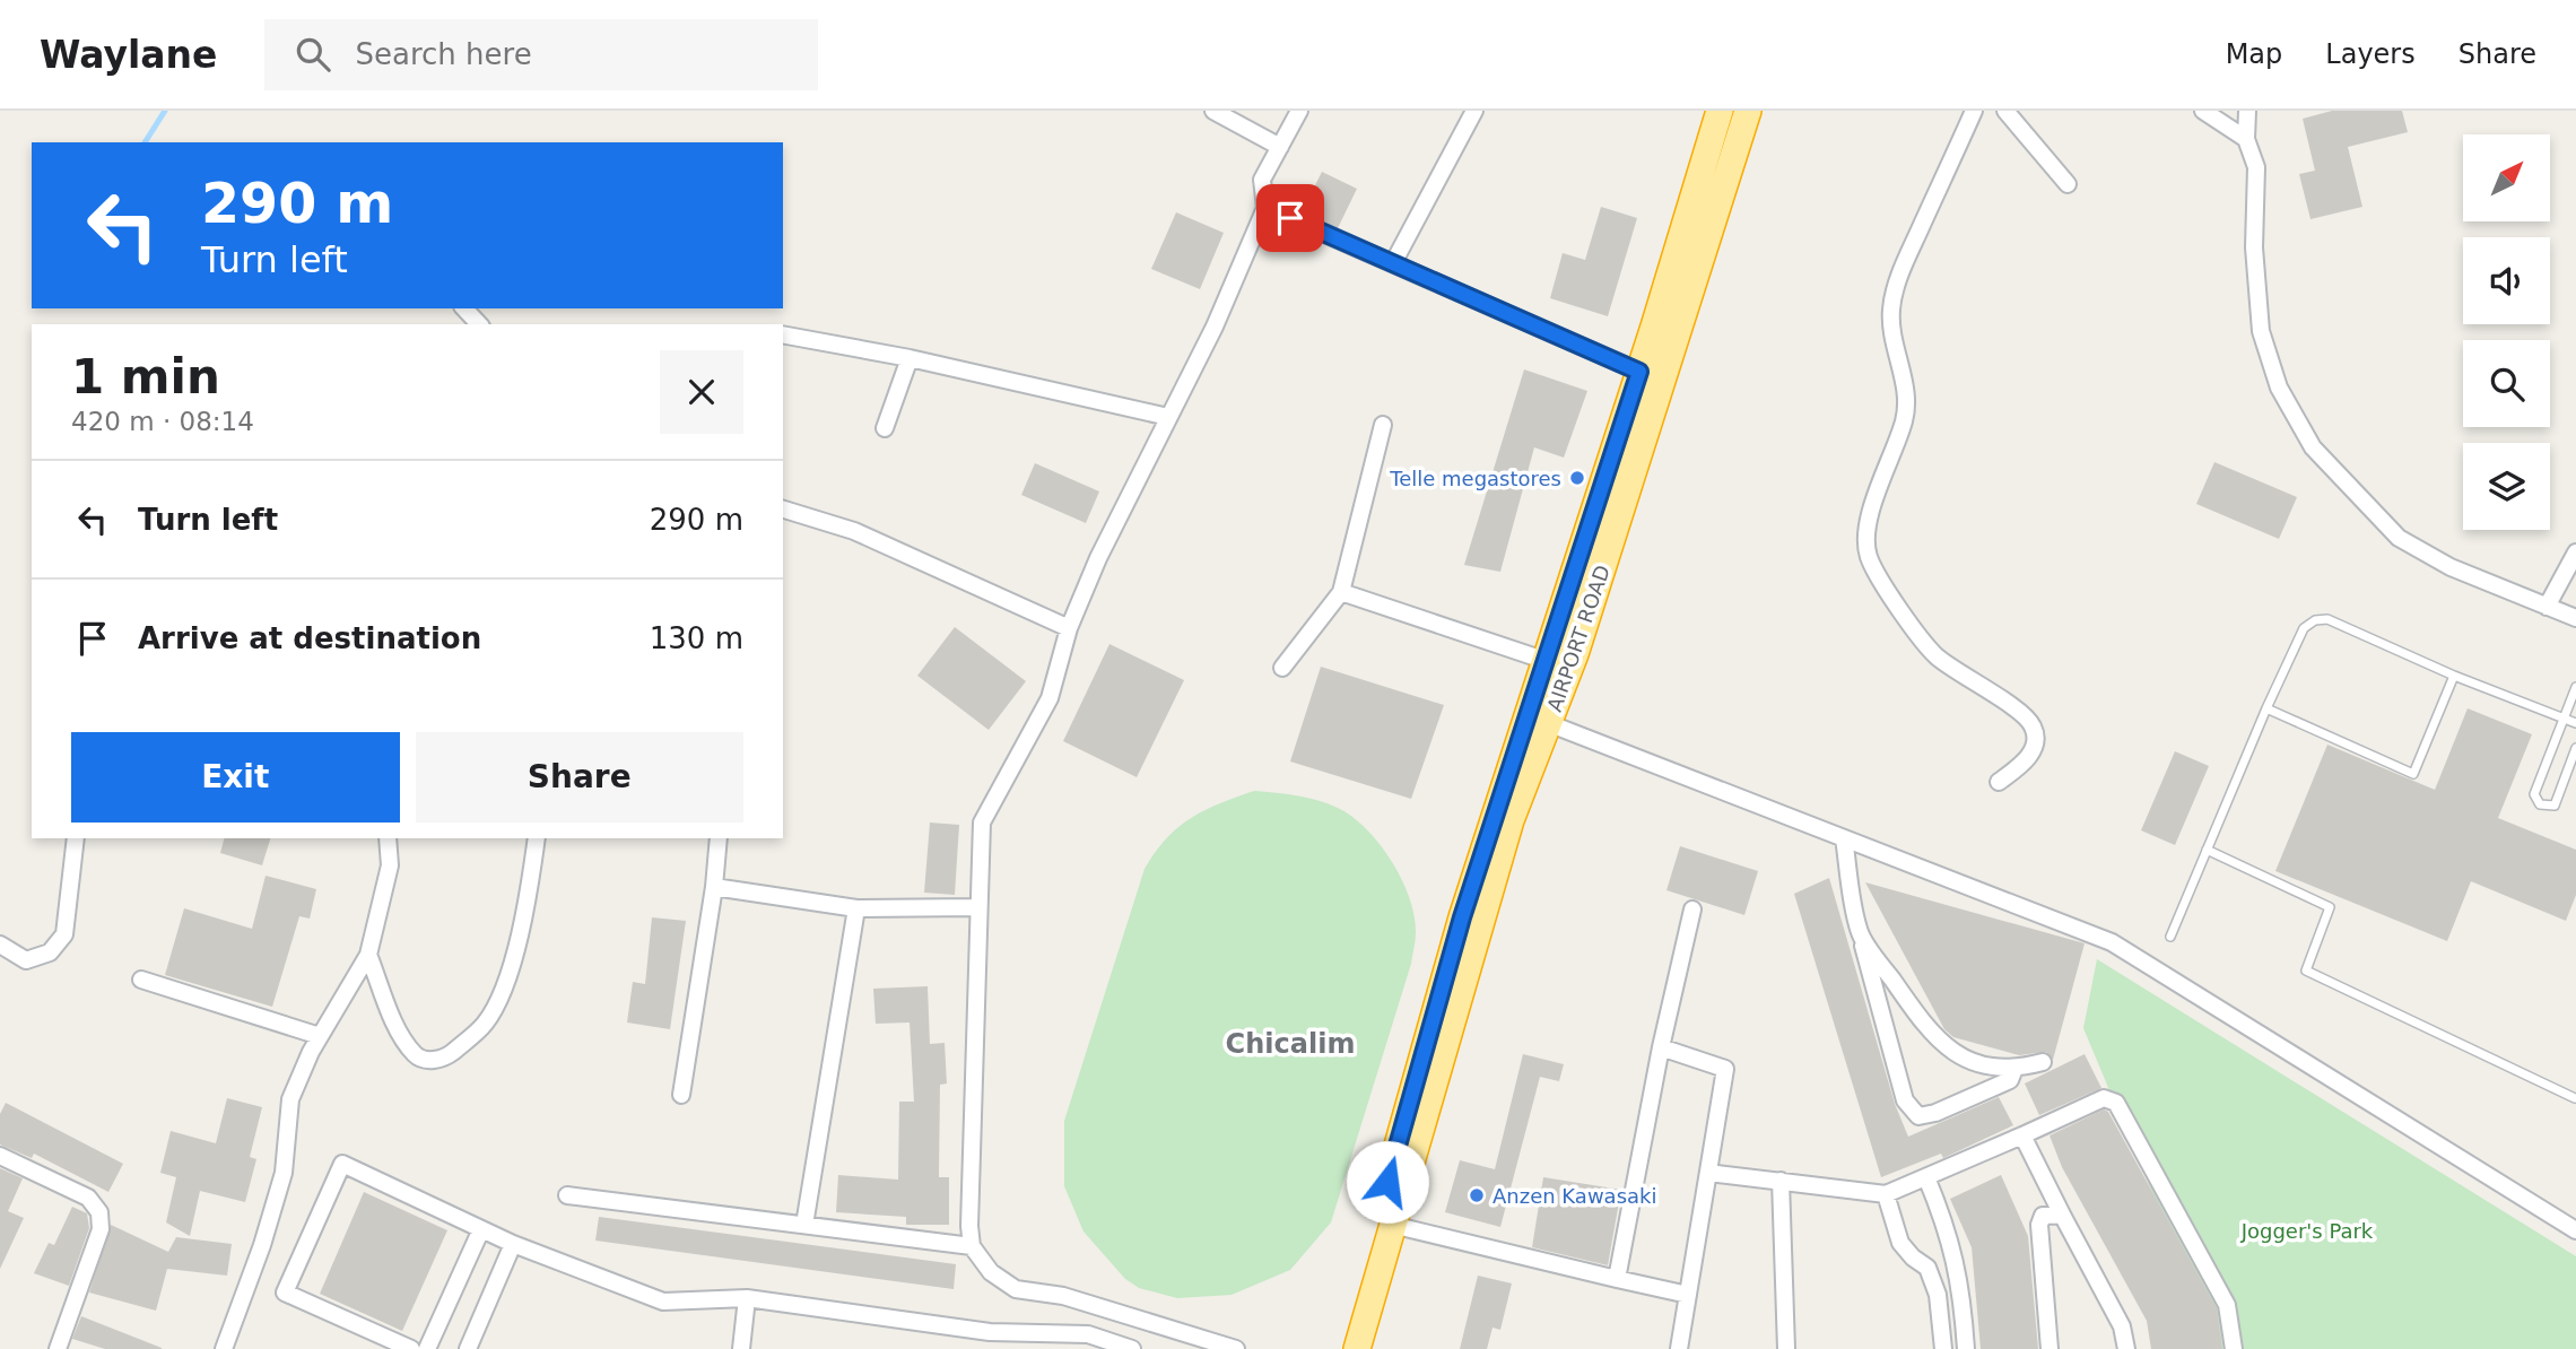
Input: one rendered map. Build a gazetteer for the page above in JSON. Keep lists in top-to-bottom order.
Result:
{
  "streets": {
    "highway": ["AIRPORT ROAD"]
  },
  "districts": ["Chicalim"],
  "parks": ["Jogger's Park"],
  "places": ["Telle megastores", "Anzen Kawasaki"],
  "north": "top right",
  "page": {
    "header": "Waylane",
    "search": "Search here",
    "nav": ["Map", "Layers", "Share"],
    "turn": ["290 m", "Turn left"],
    "heading": ["1 min", "420 m · 08:14"],
    "list": [
      {
        "name": "Turn left",
        "value": "290 m"
      },
      {
        "name": "Arrive at destination",
        "value": "130 m"
      }
    ],
    "buttons": ["Exit", "Share"]
  }
}
